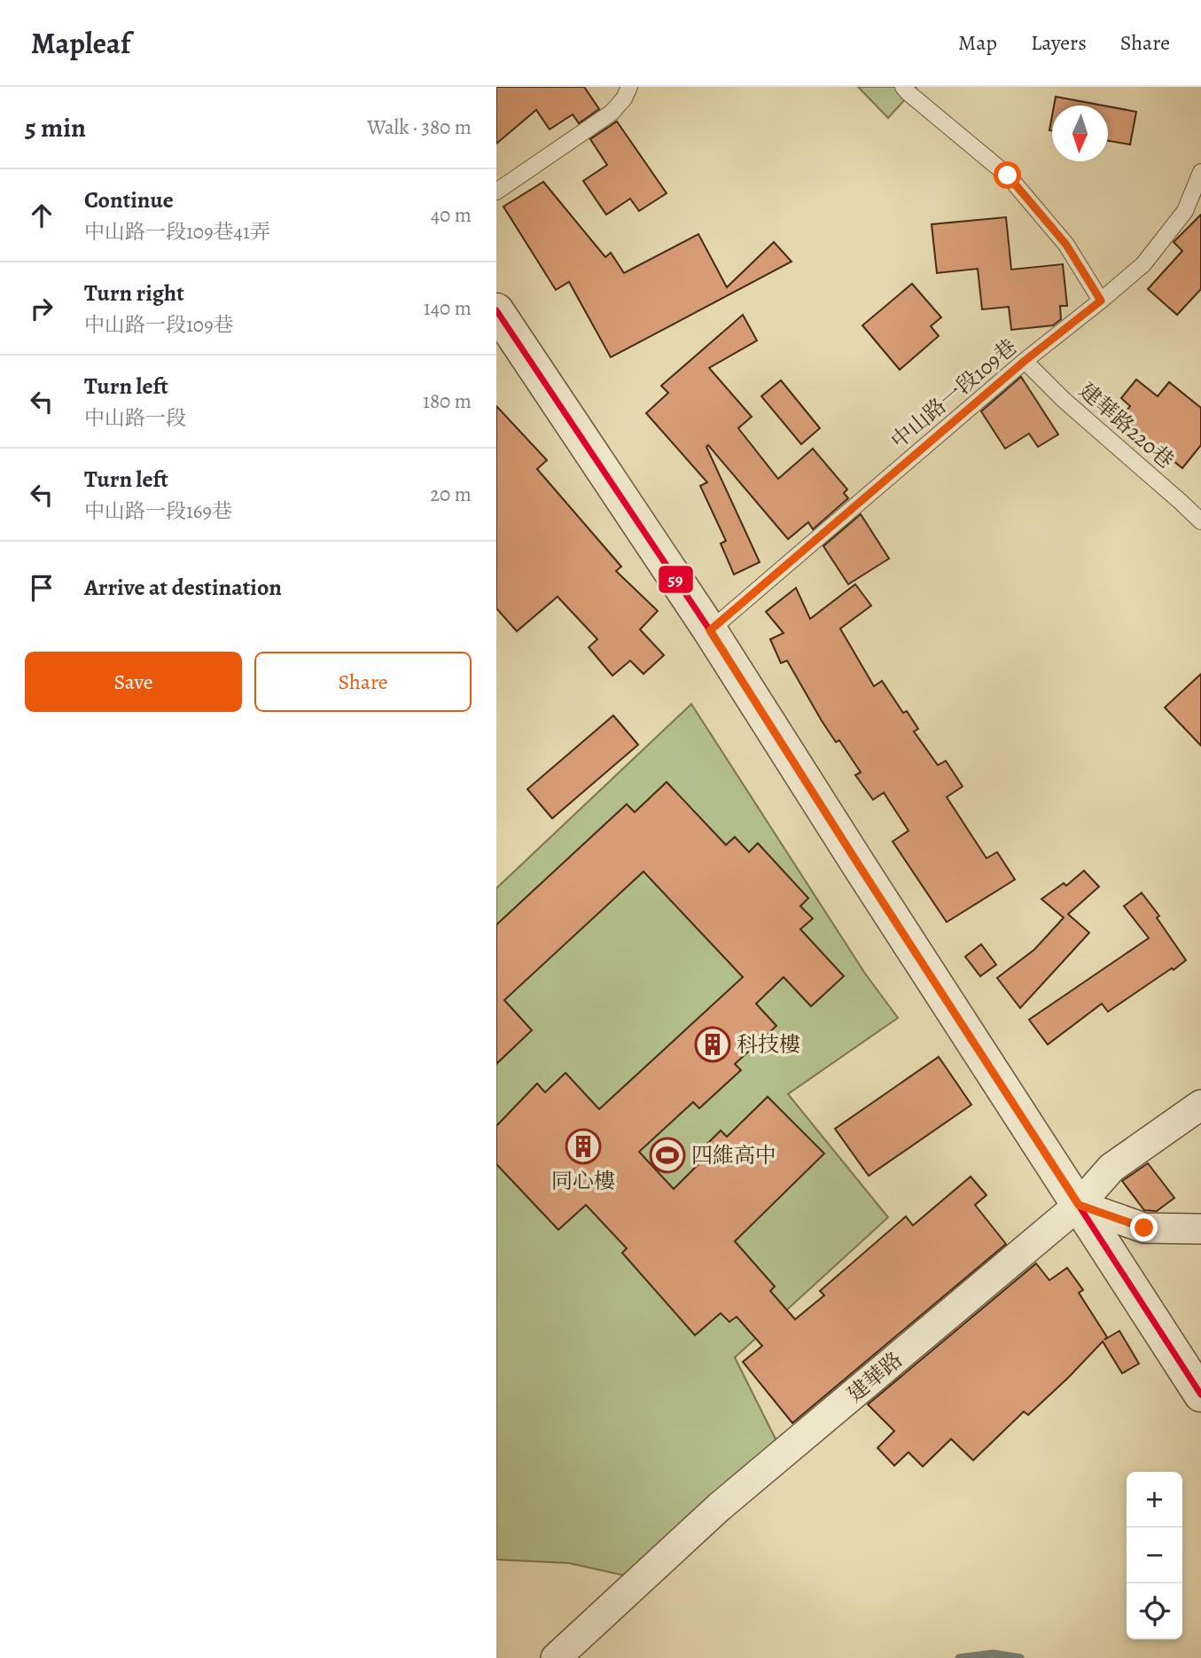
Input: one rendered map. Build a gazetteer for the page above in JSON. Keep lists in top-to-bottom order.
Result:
{
  "streets": {
    "street": ["建華路"],
    "lane": ["中山路一段109巷", "建華路220巷"]
  },
  "crossings": [
    ["中山路一段109巷", "建華路220巷"]
  ],
  "places": {
    "building": ["科技樓", "同心樓"],
    "sports": ["四維高中"]
  },
  "lines": ["transit line 59"],
  "north": "bottom",
  "page": {
    "header": "Mapleaf",
    "nav": ["Map", "Layers", "Share"],
    "heading": ["5 min", "Walk · 380 m"],
    "list": [
      ["Continue", "中山路一段109巷41弄", "40 m"],
      ["Turn right", "中山路一段109巷", "140 m"],
      ["Turn left", "中山路一段", "180 m"],
      ["Turn left", "中山路一段169巷", "20 m"],
      "Arrive at destination"
    ],
    "buttons": ["Save", "Share"],
    "map_buttons": ["+", "−"]
  }
}
